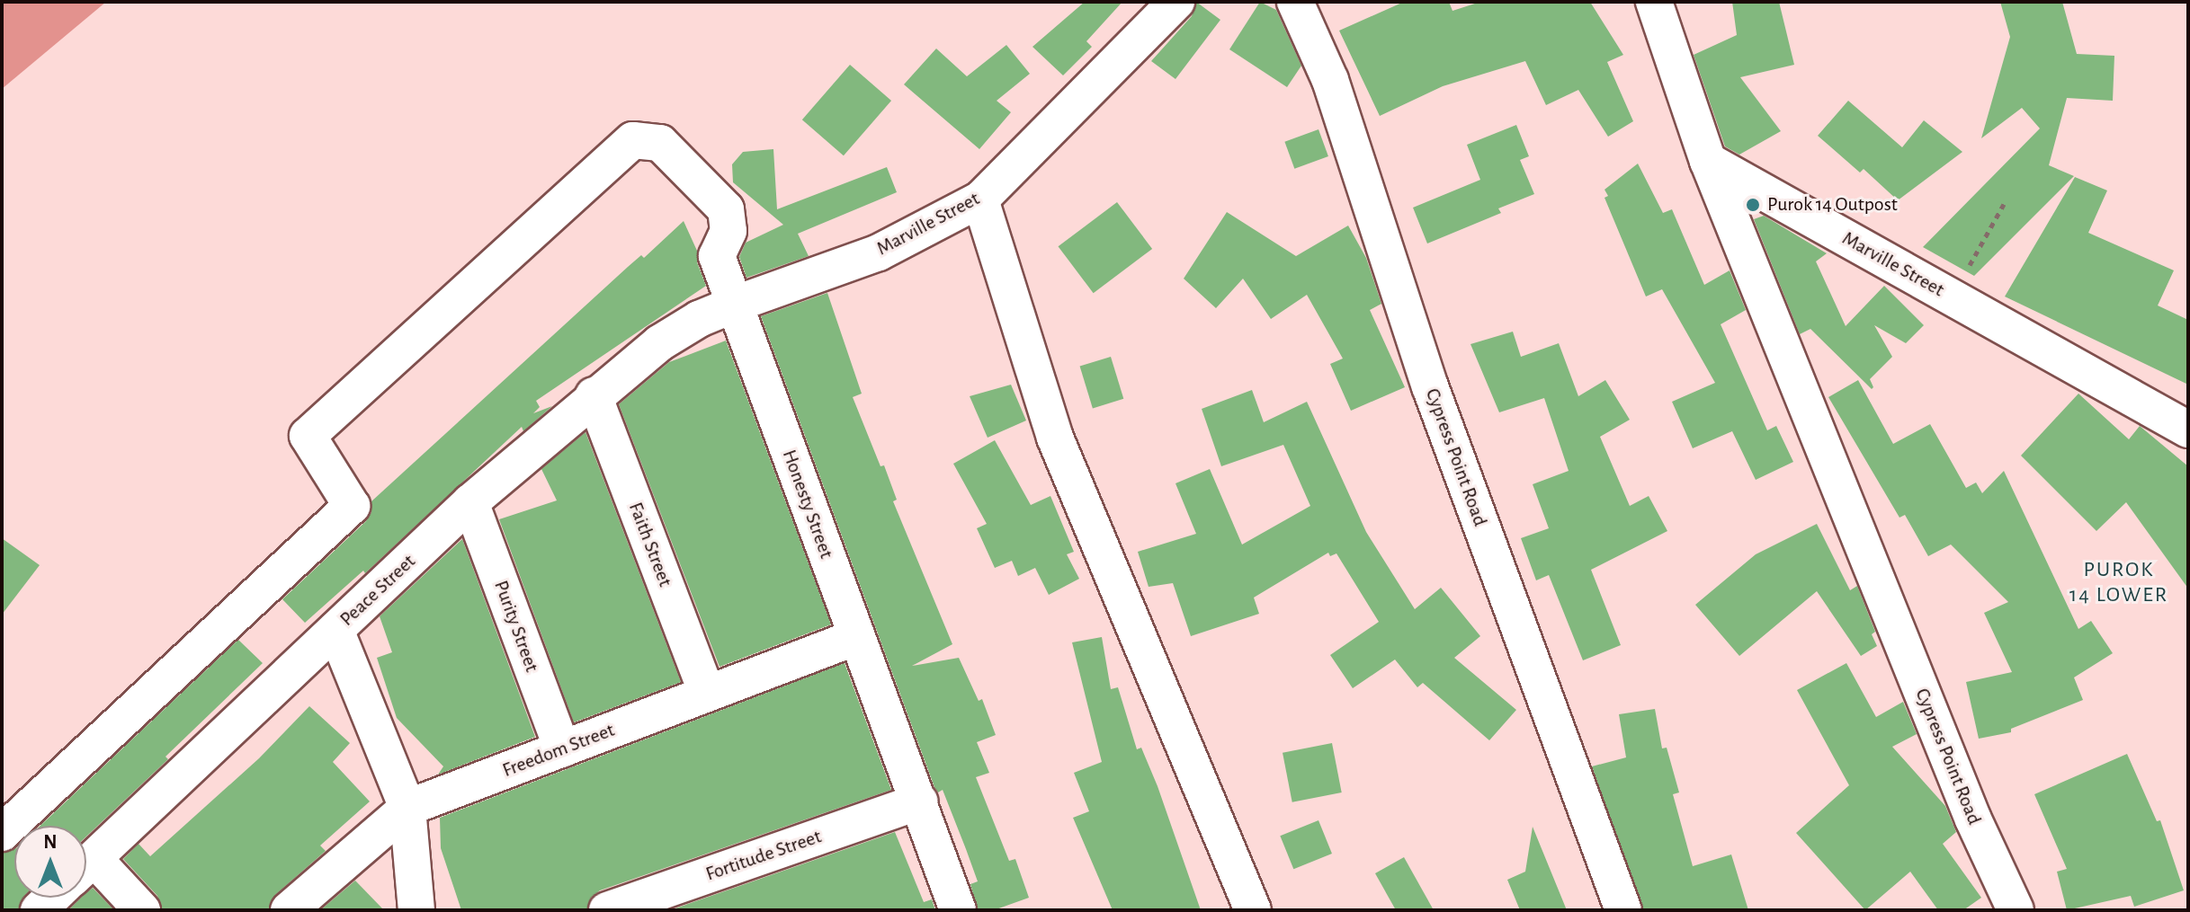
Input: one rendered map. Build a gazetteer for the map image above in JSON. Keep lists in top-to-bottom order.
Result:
{
  "streets": {
    "street": [
      "Marville Street",
      "Cypress Point Road",
      "Honesty Street",
      "Faith Street",
      "Peace Street",
      "Purity Street",
      "Freedom Street",
      "Fortitude Street"
    ]
  },
  "crossings": [
    ["Marville Street", "Cypress Point Road"],
    ["Marville Street", "Honesty Street"],
    ["Marville Street", "Peace Street"],
    ["Honesty Street", "Freedom Street"],
    ["Honesty Street", "Fortitude Street"],
    ["Faith Street", "Peace Street"],
    ["Faith Street", "Freedom Street"],
    ["Peace Street", "Purity Street"],
    ["Purity Street", "Freedom Street"]
  ],
  "districts": ["PUROK 14 LOWER"],
  "places": ["Purok 14 Outpost"],
  "north": "top"
}
